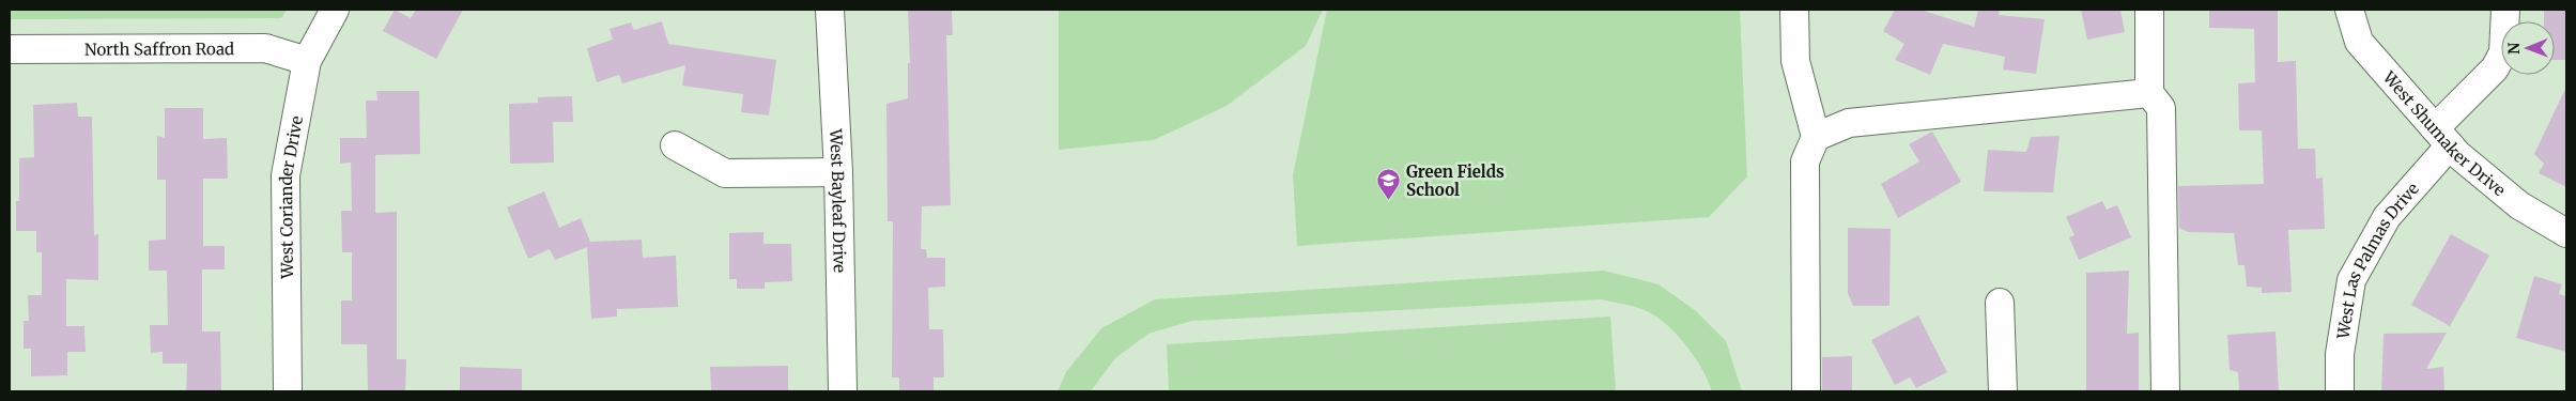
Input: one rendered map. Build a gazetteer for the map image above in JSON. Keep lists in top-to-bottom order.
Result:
{
  "streets": {
    "street": [
      "North Saffron Road",
      "West Shumaker Drive",
      "West Coriander Drive",
      "West Bayleaf Drive",
      "West Las Palmas Drive"
    ]
  },
  "crossings": [
    ["North Saffron Road", "West Coriander Drive"],
    ["West Shumaker Drive", "West Las Palmas Drive"]
  ],
  "places": {
    "school or university": ["Green Fields School"]
  },
  "north": "left"
}
